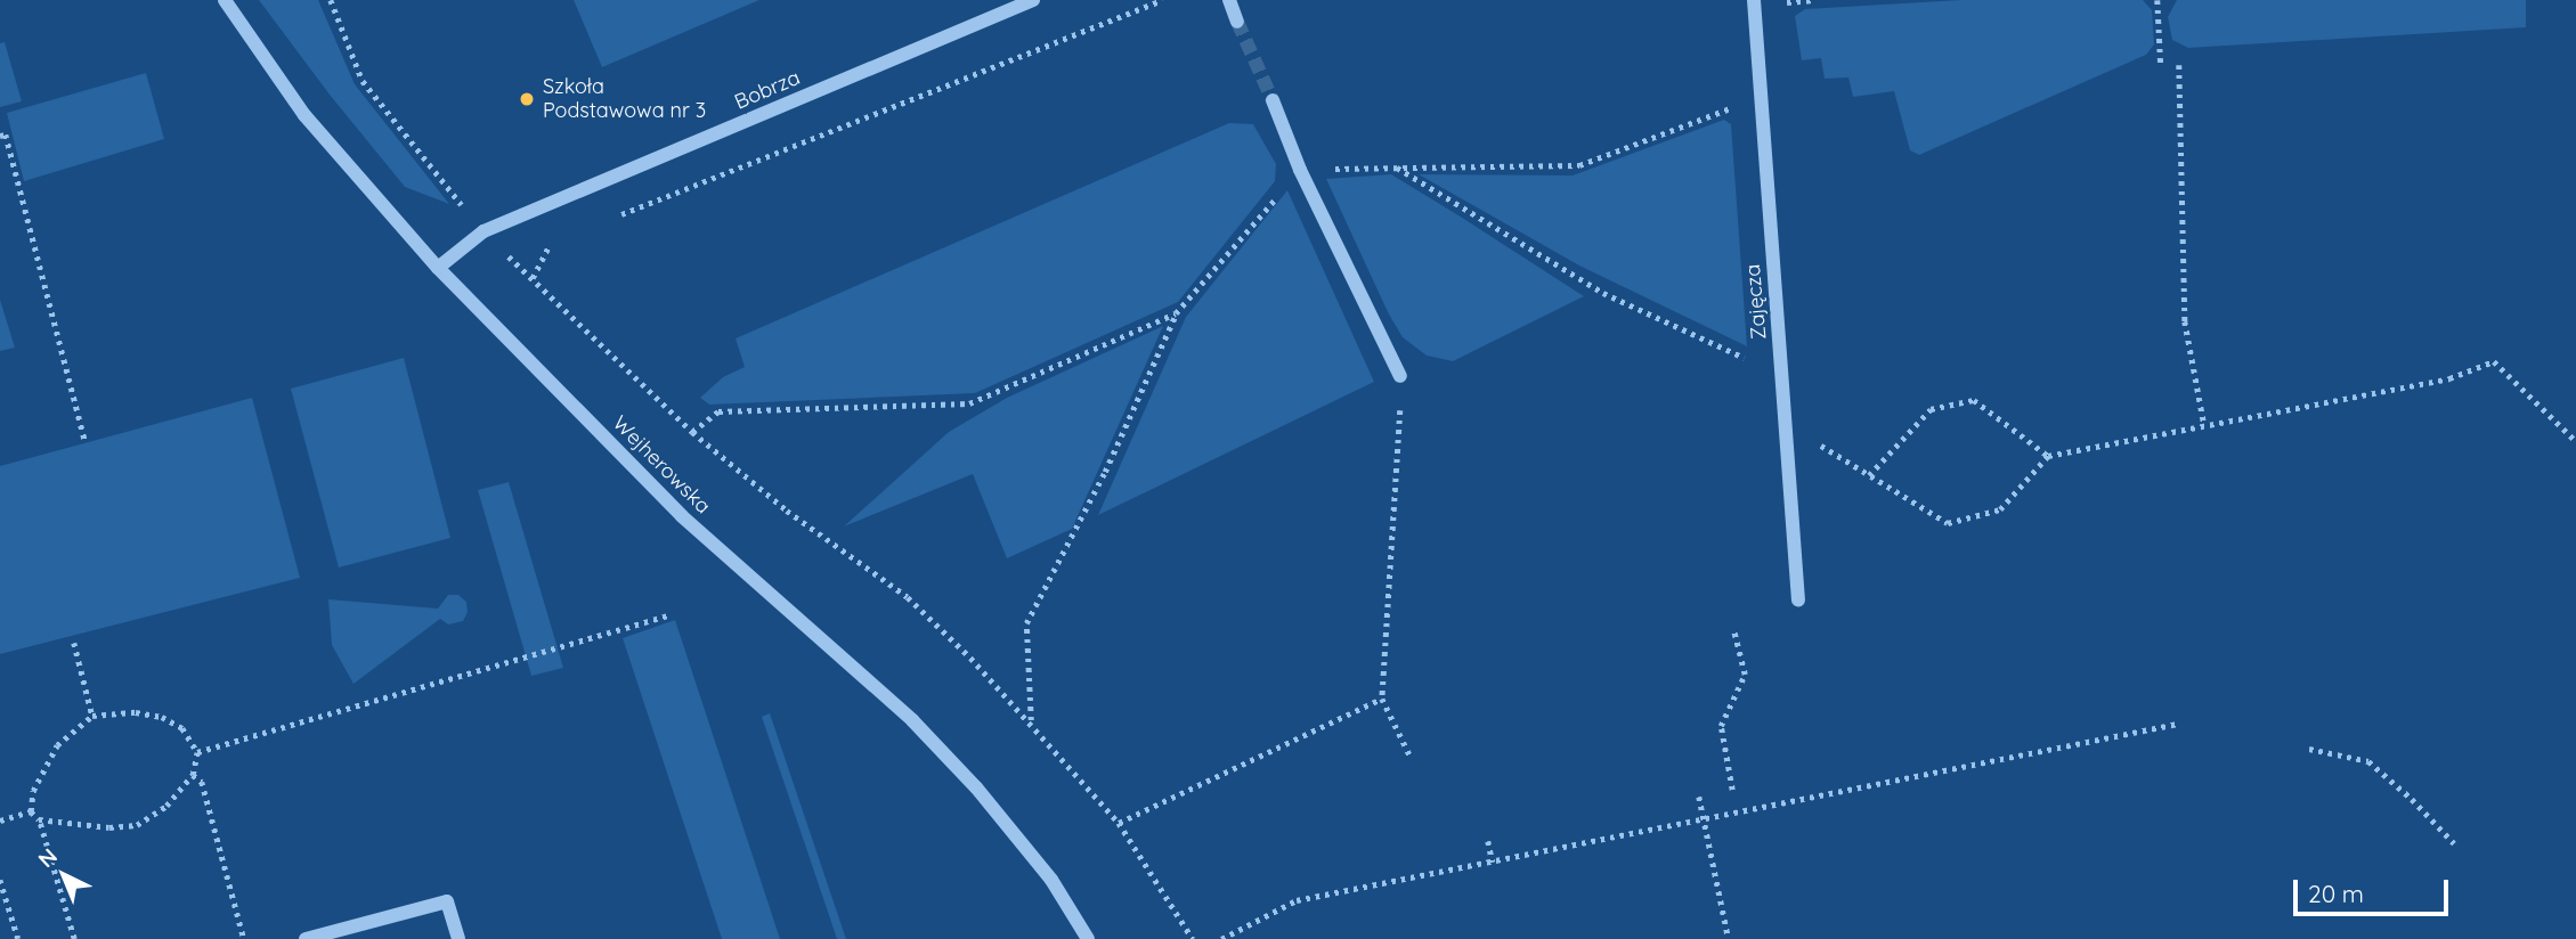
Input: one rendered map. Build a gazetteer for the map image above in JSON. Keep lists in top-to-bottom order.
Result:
{
  "streets": {
    "street": ["Bobrza", "Zajęcza", "Wejherowska"]
  },
  "crossings": [
    ["Bobrza", "Wejherowska"]
  ],
  "places": ["Szkoła Podstawowa nr 3"],
  "scale_bar": "20 m",
  "north": "top left"
}
